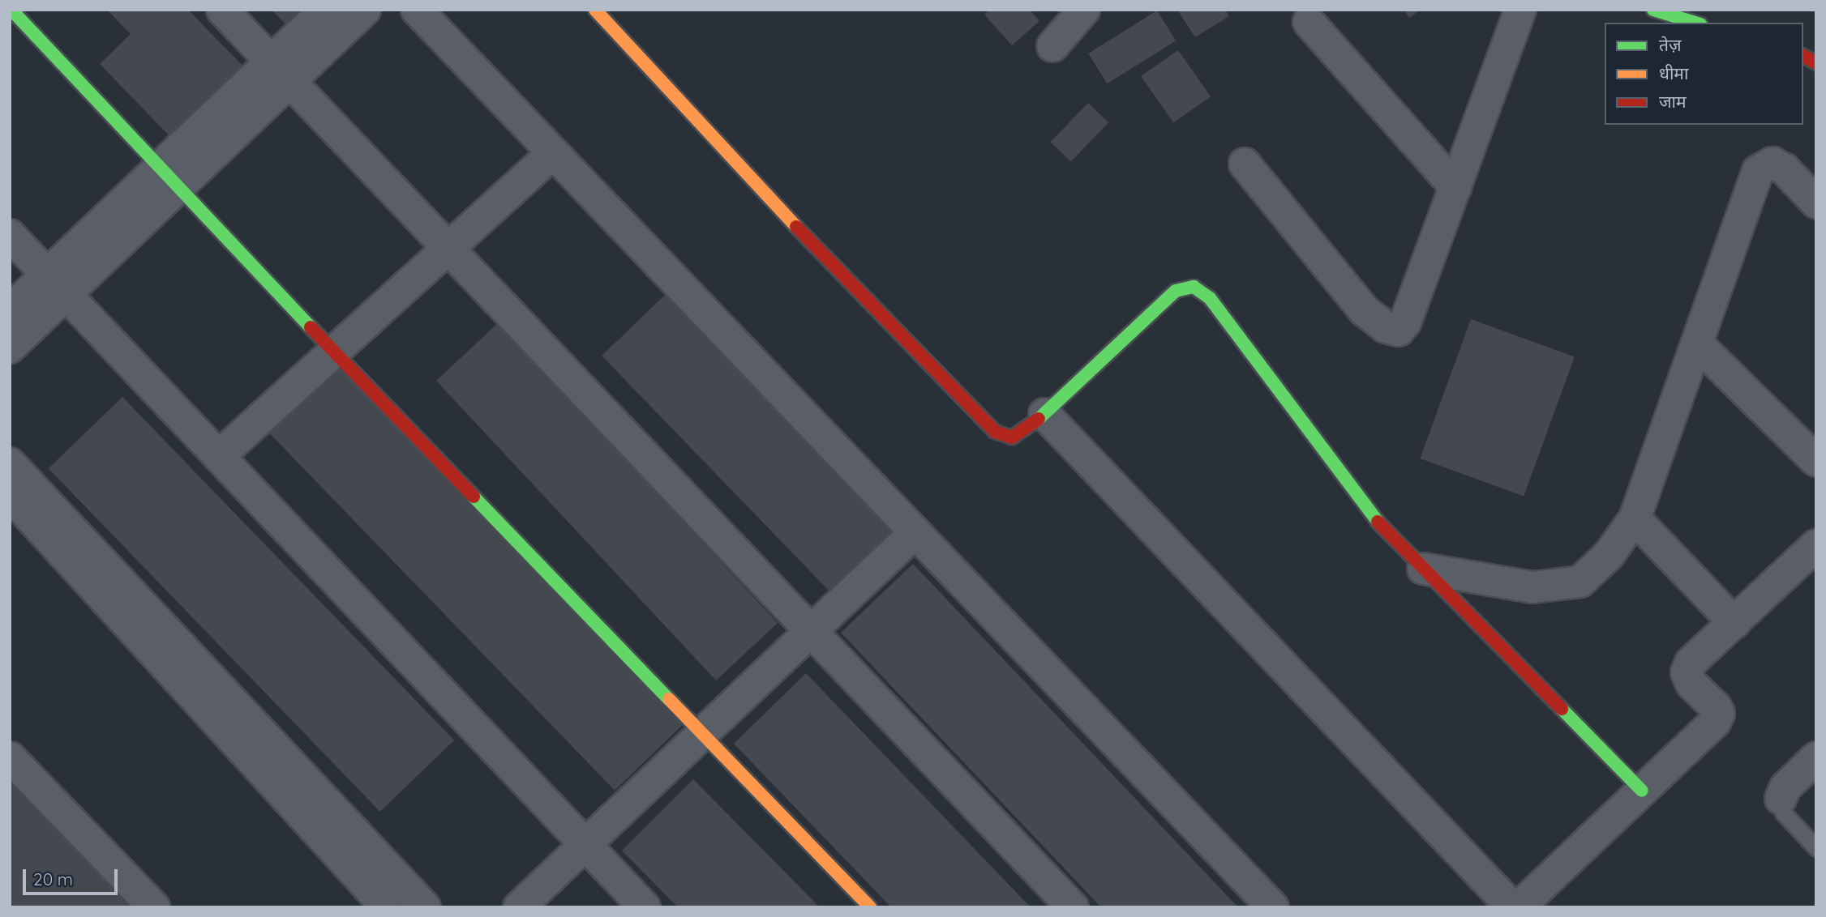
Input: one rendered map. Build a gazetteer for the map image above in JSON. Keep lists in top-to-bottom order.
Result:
{
  "legend": ["तेज़", "धीमा", "जाम"],
  "scale_bar": "20 m"
}
